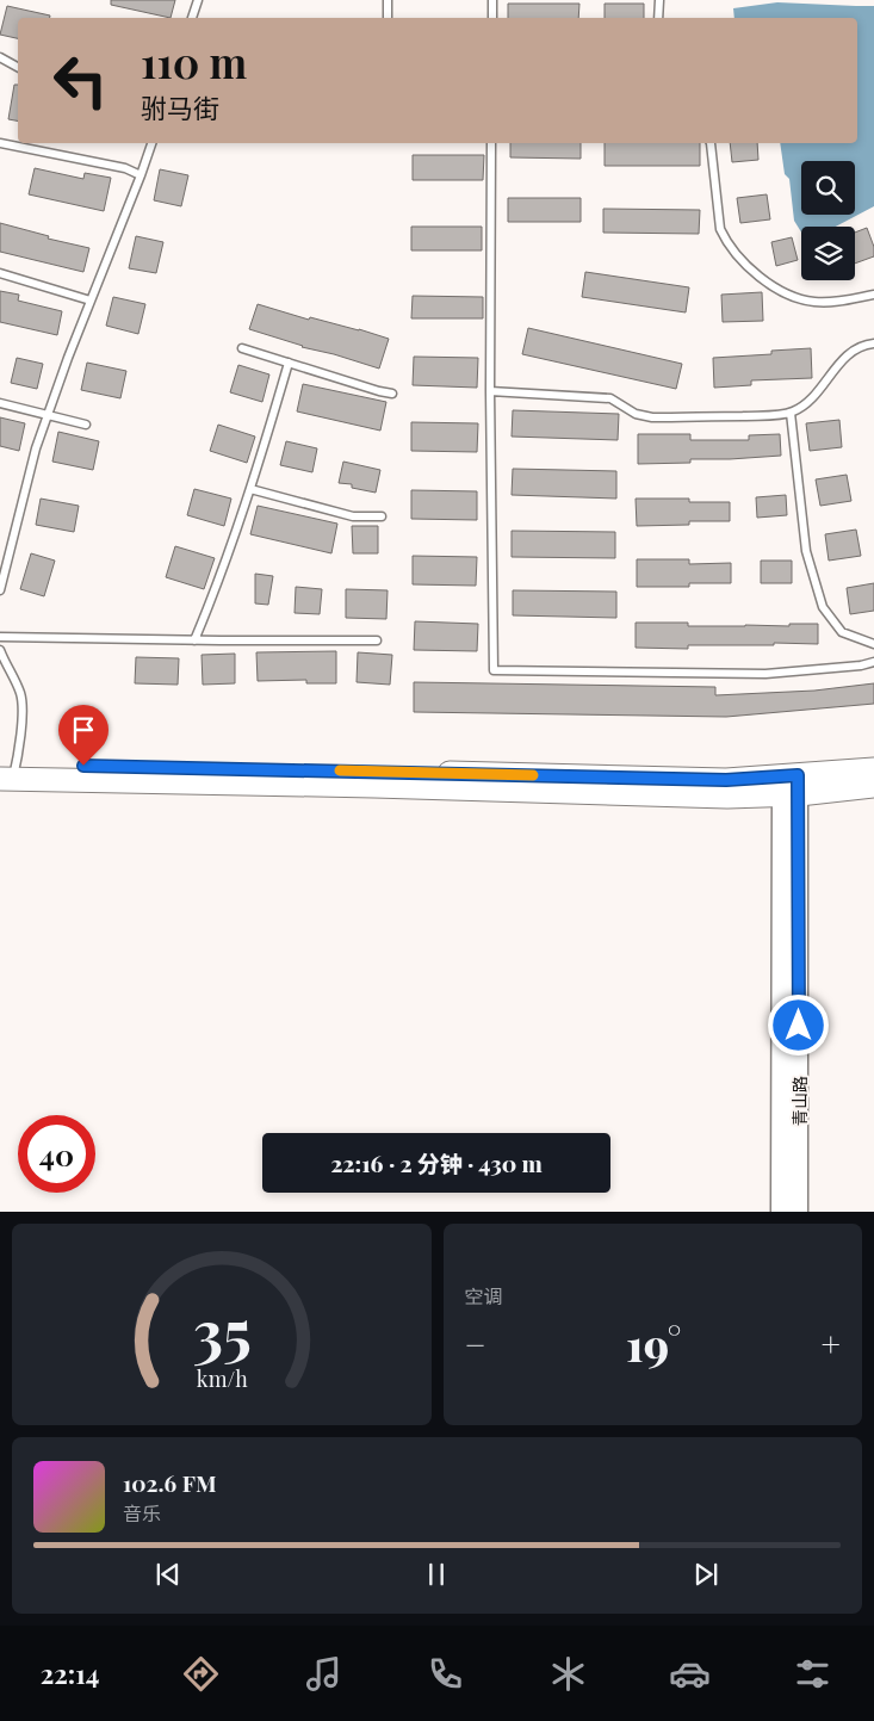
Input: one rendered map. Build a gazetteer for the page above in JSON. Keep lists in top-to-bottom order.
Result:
{
  "streets": {
    "street": ["青山路"]
  },
  "page": {
    "turn": ["110 m", "驸马街"],
    "limit": "40",
    "trip": "22:16 · 2 分钟 · 430 m",
    "tile": "空调",
    "heat": ["−", "19°", "+"],
    "song": ["102.6 FM", "音乐"],
    "tabs": "22:14",
    "gauge": ["35", "km/h"]
  }
}
